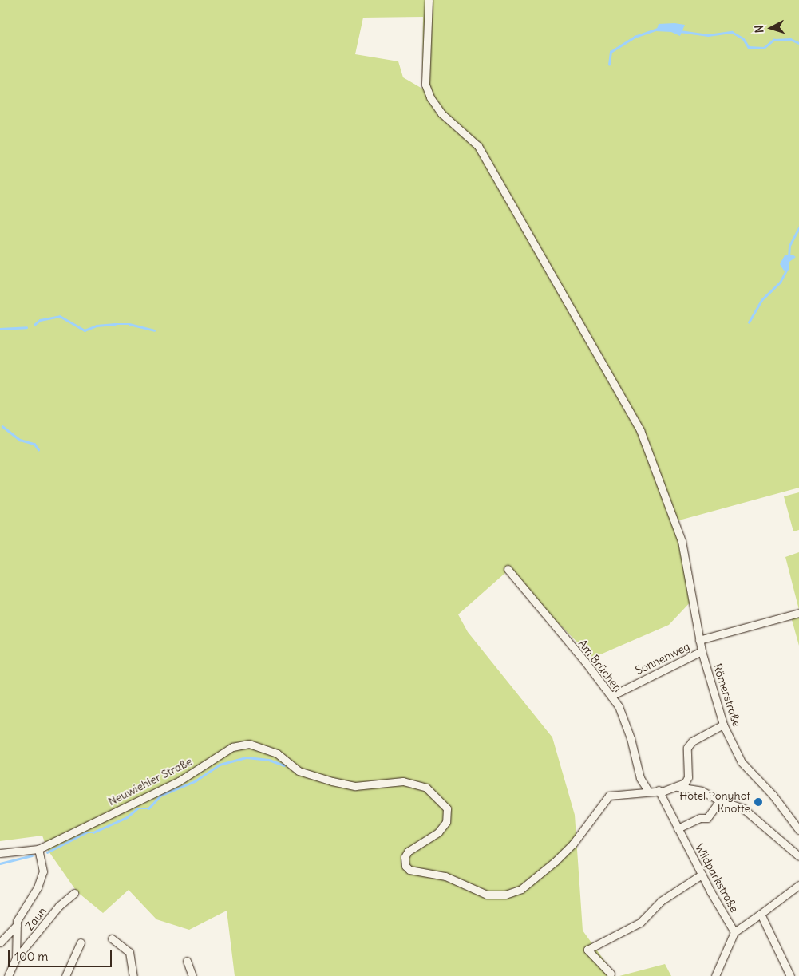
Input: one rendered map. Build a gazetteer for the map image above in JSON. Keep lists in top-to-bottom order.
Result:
{
  "streets": {
    "street": [
      "Sonnenweg",
      "Am Brüchen",
      "Römerstraße",
      "Neuwiehler Straße",
      "Wildparkstraße",
      "Zaun"
    ]
  },
  "crossings": [
    ["Sonnenweg", "Am Brüchen"],
    ["Sonnenweg", "Römerstraße"],
    ["Am Brüchen", "Neuwiehler Straße"],
    ["Neuwiehler Straße", "Zaun"]
  ],
  "places": ["Hotel Ponyhof Knotte"],
  "scale_bar": "100 m",
  "north": "left"
}
